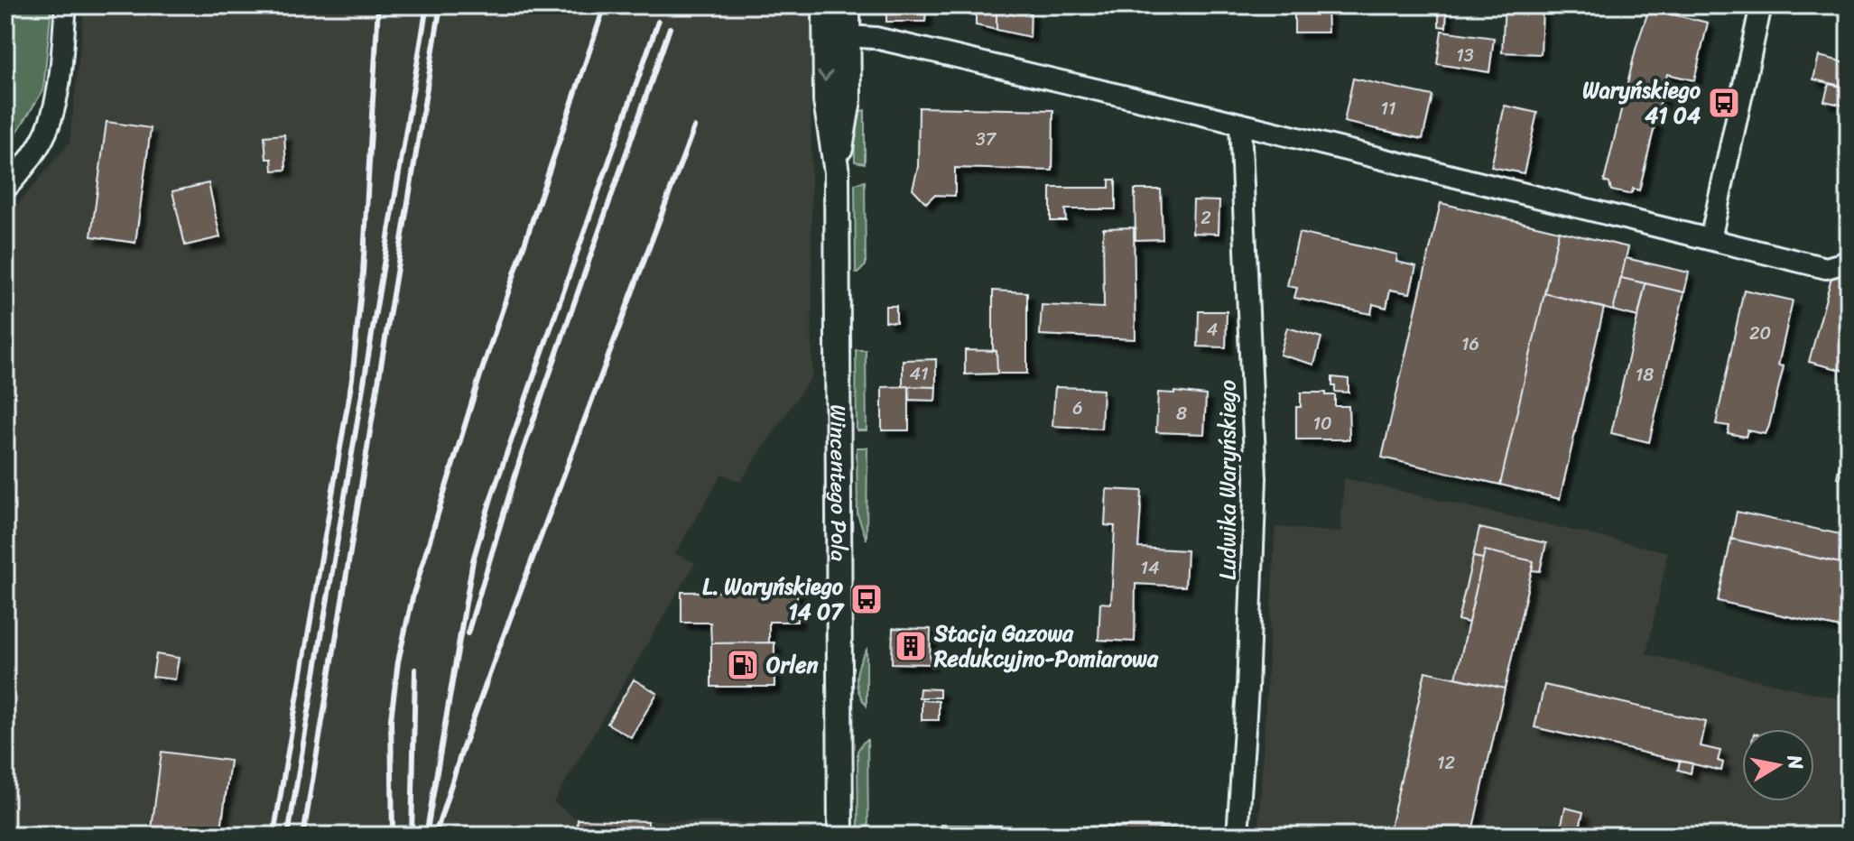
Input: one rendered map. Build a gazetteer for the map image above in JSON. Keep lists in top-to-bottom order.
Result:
{
  "streets": {
    "street": ["Ludwika Waryńskiego", "Wincentego Pola"]
  },
  "places": {
    "bus stop": ["Waryńskiego 41 04", "L. Waryńskiego 14 07"],
    "building": ["Stacja Gazowa Redukcyjno-Pomiarowa"],
    "fuel station": ["Orlen"]
  },
  "house_numbers": [
    "13",
    "11",
    "37",
    "2",
    "4",
    "20",
    "16",
    "41",
    "18",
    "6",
    "8",
    "10",
    "14",
    "12"
  ],
  "north": "right"
}
